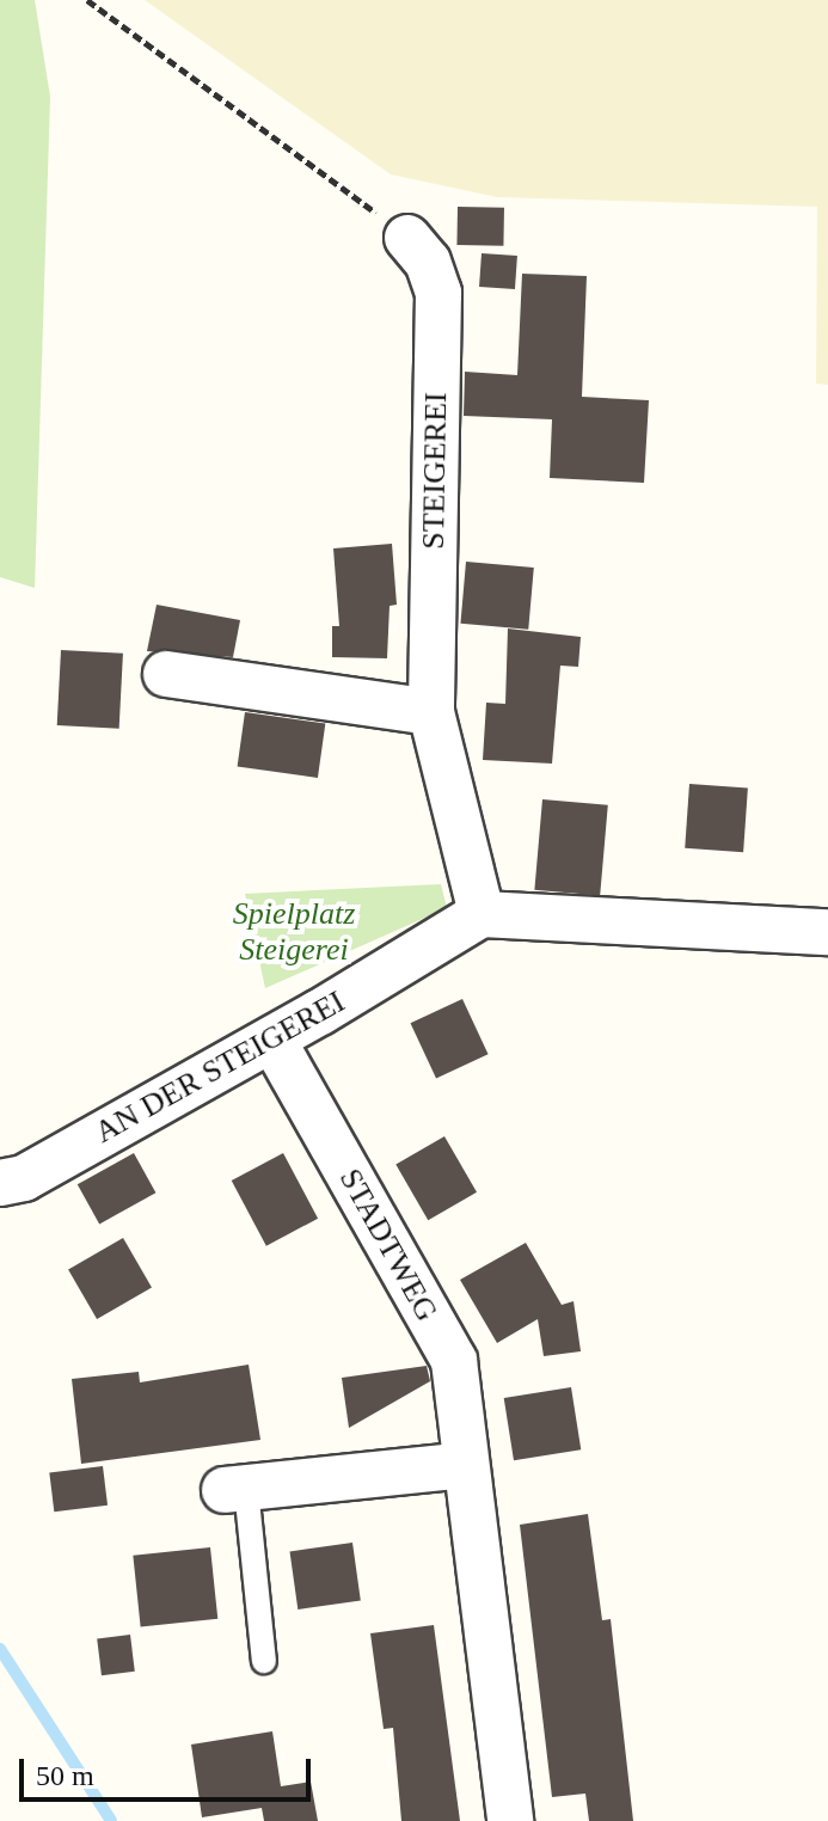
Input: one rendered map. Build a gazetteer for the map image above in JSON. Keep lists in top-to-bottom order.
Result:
{
  "streets": {
    "street": ["STEIGEREI", "AN DER STEIGEREI", "STADTWEG"]
  },
  "crossings": [
    ["STEIGEREI", "AN DER STEIGEREI"],
    ["AN DER STEIGEREI", "STADTWEG"]
  ],
  "parks": ["Spielplatz Steigerei"],
  "scale_bar": "50 m"
}
